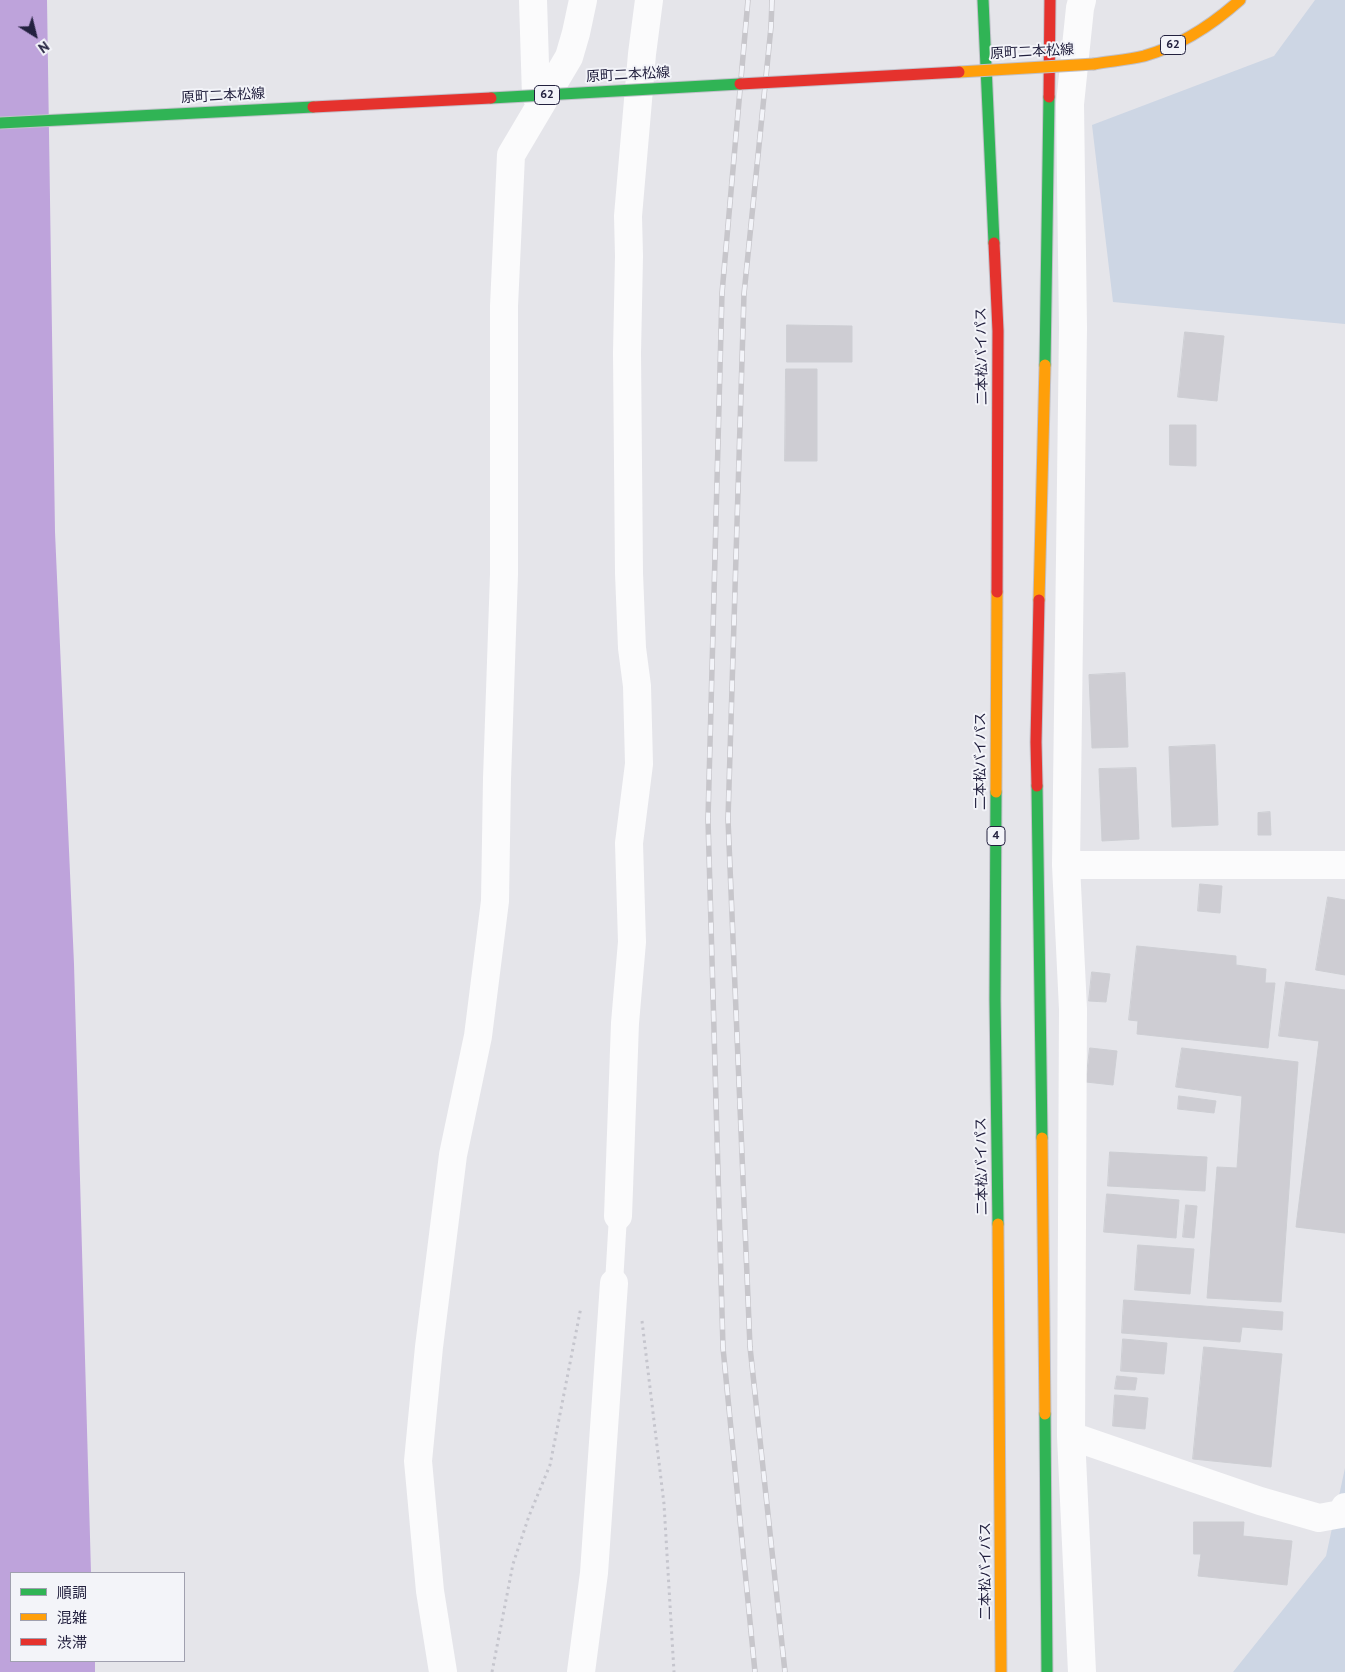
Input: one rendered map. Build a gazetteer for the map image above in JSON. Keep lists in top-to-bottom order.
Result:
{
  "streets": {
    "main road": [
      "62",
      "原町二本松線",
      "二本松バイパス",
      "4"
    ]
  },
  "legend": ["順調", "混雑", "渋滞"],
  "north": "bottom right"
}
